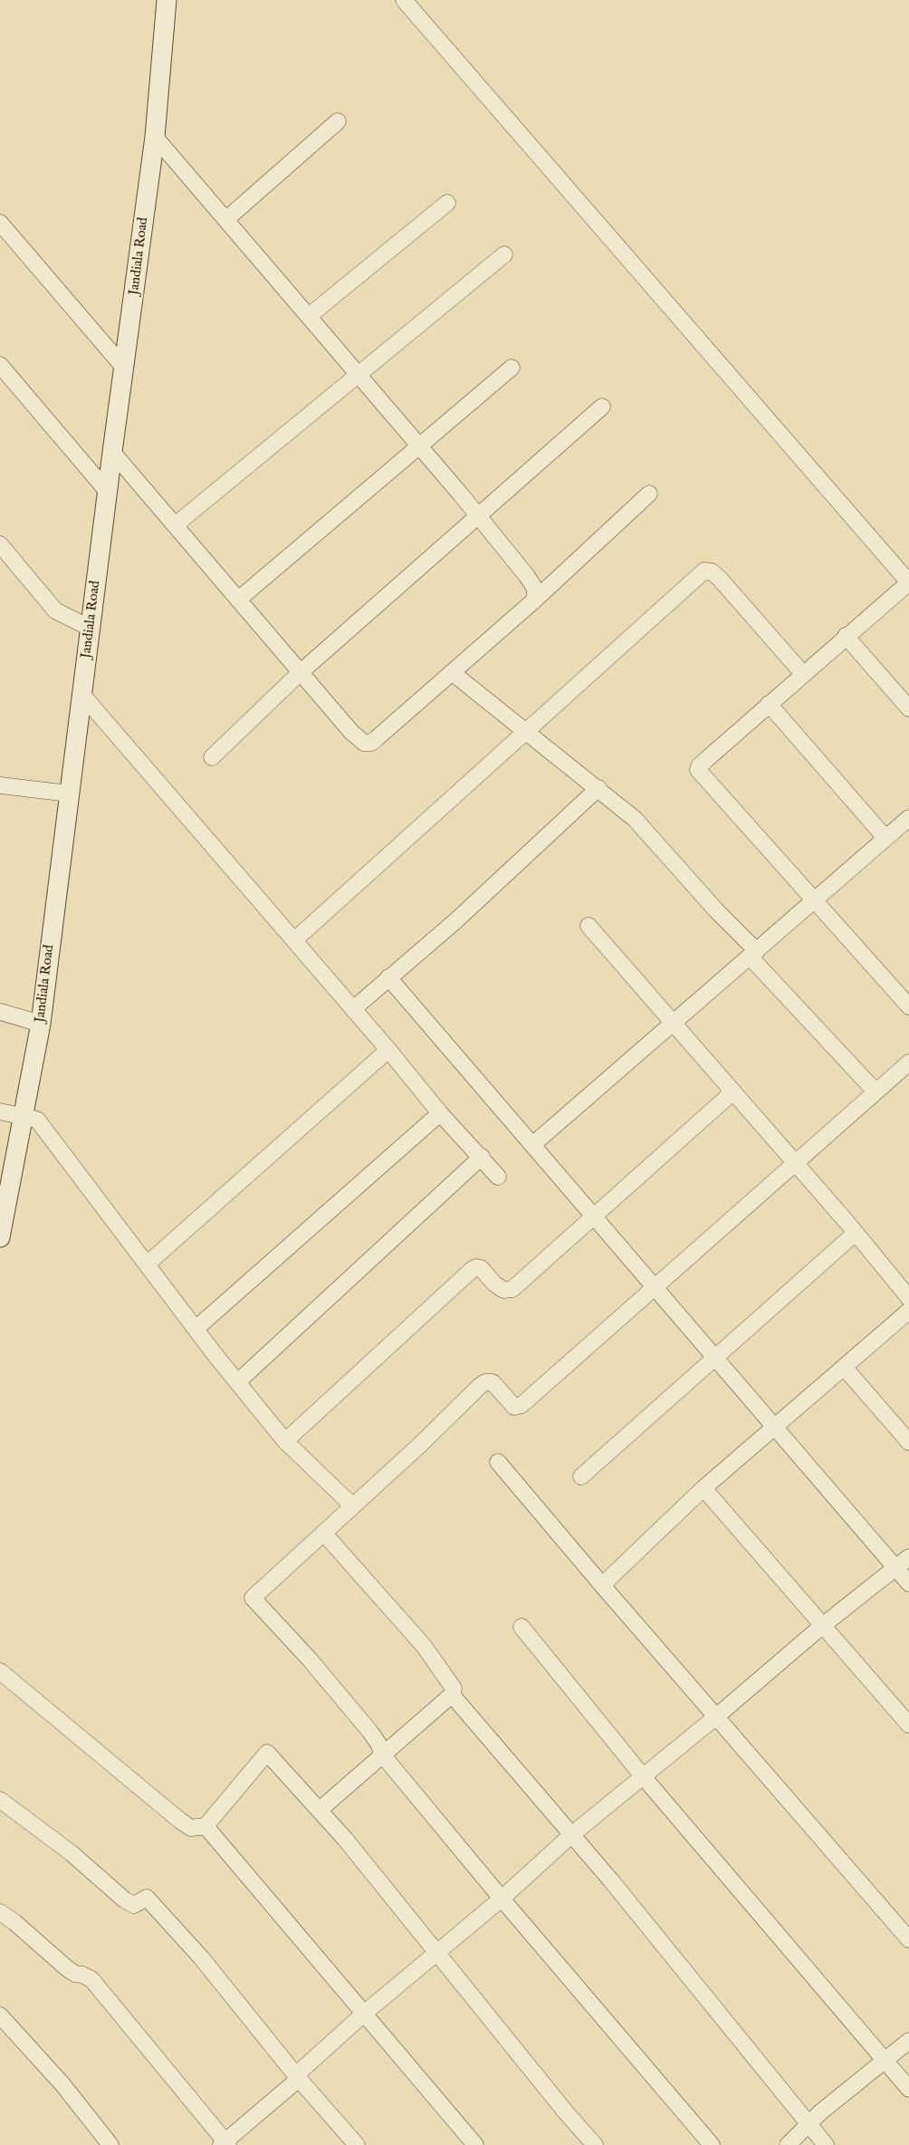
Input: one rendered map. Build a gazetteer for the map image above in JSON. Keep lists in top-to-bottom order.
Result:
{
  "streets": {
    "street": ["Jandiala Road"]
  }
}
